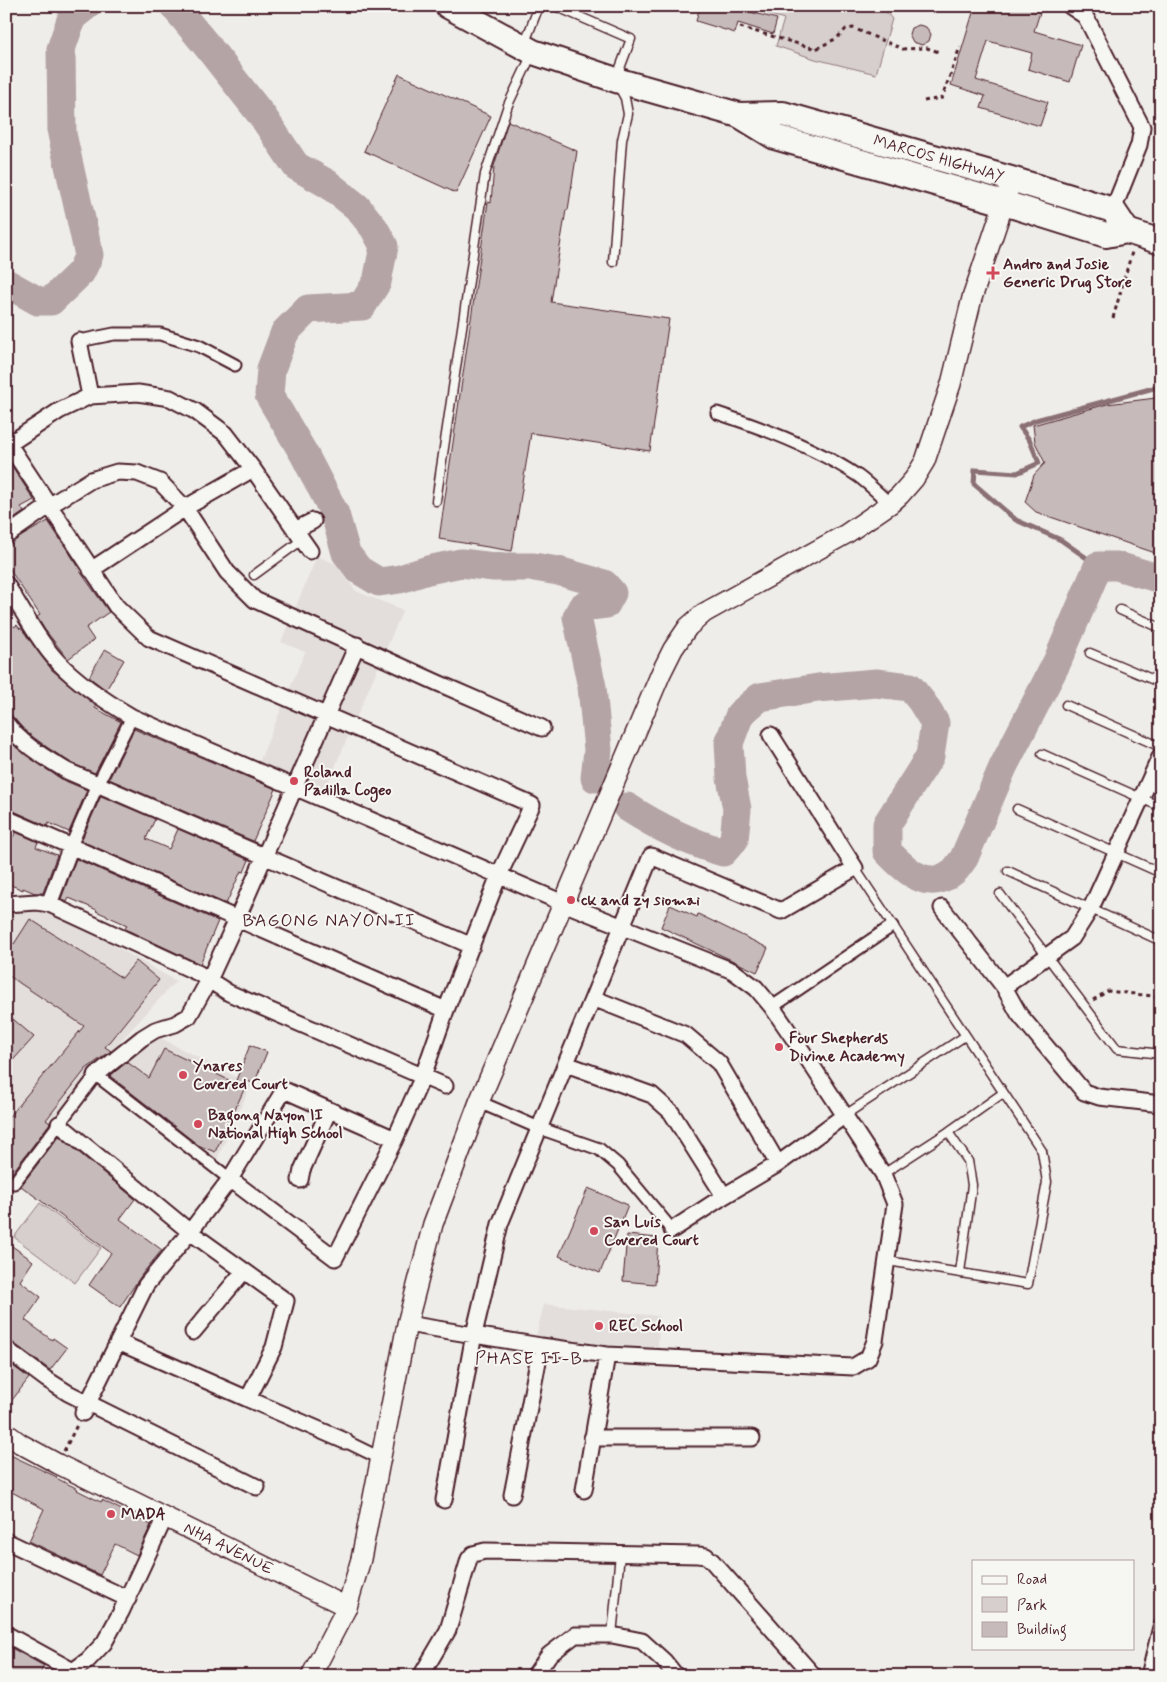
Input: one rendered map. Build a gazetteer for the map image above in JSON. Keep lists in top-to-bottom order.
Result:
{
  "streets": {
    "main road": ["MARCOS HIGHWAY"],
    "street": ["NHA AVENUE"]
  },
  "districts": ["BAGONG NAYON II", "PHASE II-B"],
  "places": {
    "health": ["Andro and Josie Generic Drug Store"],
    "other": [
      "Roland Padilla Cogeo",
      "ck and zy siomai",
      "Four Shepherds Divine Academy",
      "Ynares Covered Court",
      "Bagong Nayon II National High School",
      "San Luis Covered Court",
      "REC School",
      "MADA"
    ]
  },
  "legend": ["Road", "Park", "Building"]
}
